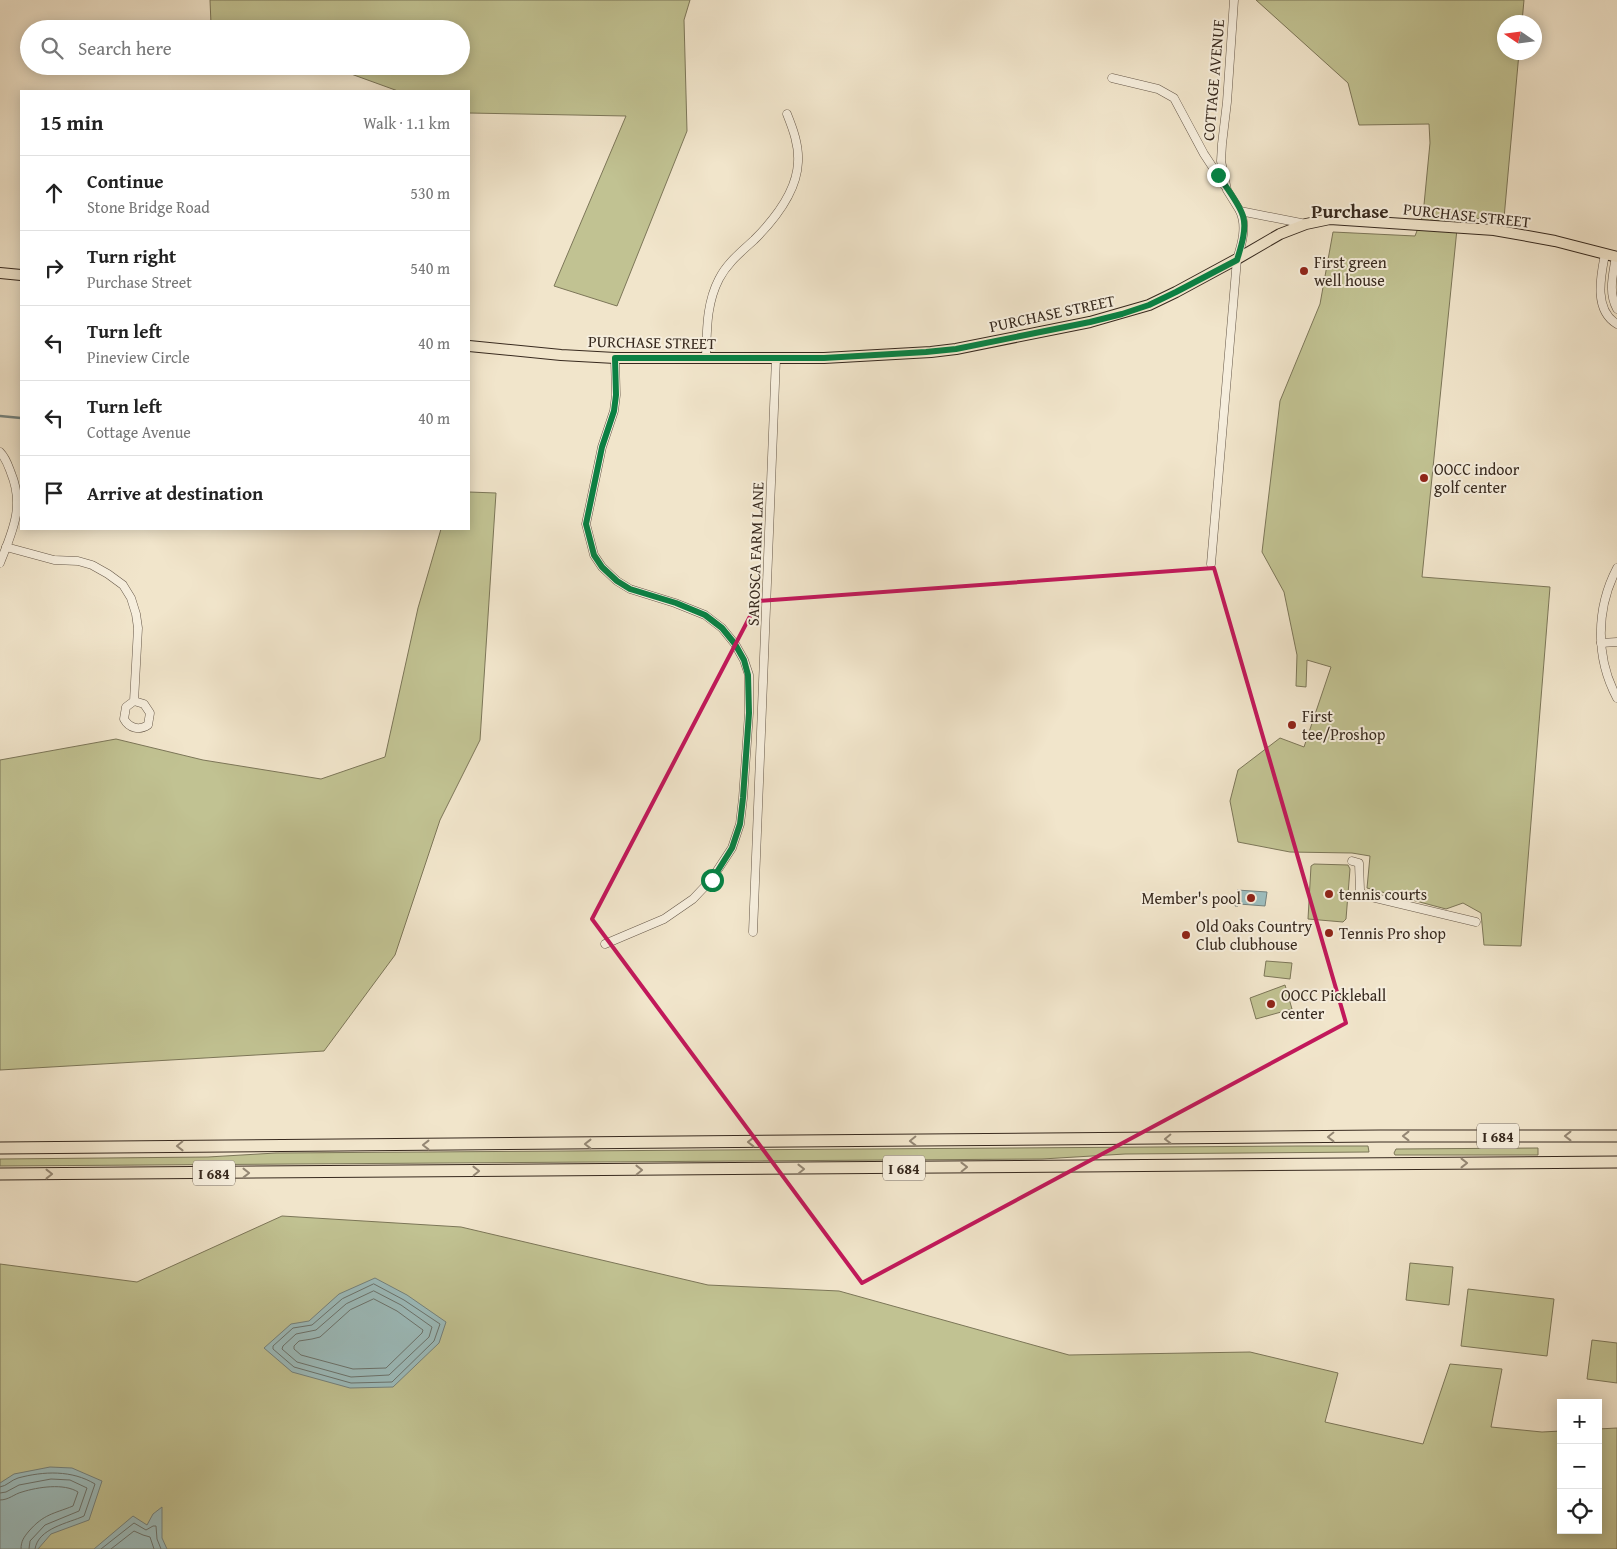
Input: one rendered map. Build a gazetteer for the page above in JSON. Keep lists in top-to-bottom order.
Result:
{
  "streets": {
    "highway": ["I 684"],
    "main road": ["PURCHASE STREET"],
    "street": ["COTTAGE AVENUE", "SAROSCA FARM LANE"]
  },
  "crossings": [
    ["PURCHASE STREET", "SAROSCA FARM LANE"]
  ],
  "districts": ["Purchase"],
  "places": [
    "First green well house",
    "OOCC indoor golf center",
    "First tee/Proshop",
    "tennis courts",
    "Member's pool",
    "Tennis Pro shop",
    "Old Oaks Country Club clubhouse",
    "OOCC Pickleball center"
  ],
  "north": "left",
  "page": {
    "search": "Search here",
    "heading": ["15 min", "Walk · 1.1 km"],
    "list": [
      ["Continue", "Stone Bridge Road", "530 m"],
      ["Turn right", "Purchase Street", "540 m"],
      ["Turn left", "Pineview Circle", "40 m"],
      ["Turn left", "Cottage Avenue", "40 m"],
      "Arrive at destination"
    ],
    "map_buttons": ["+", "−"]
  }
}
